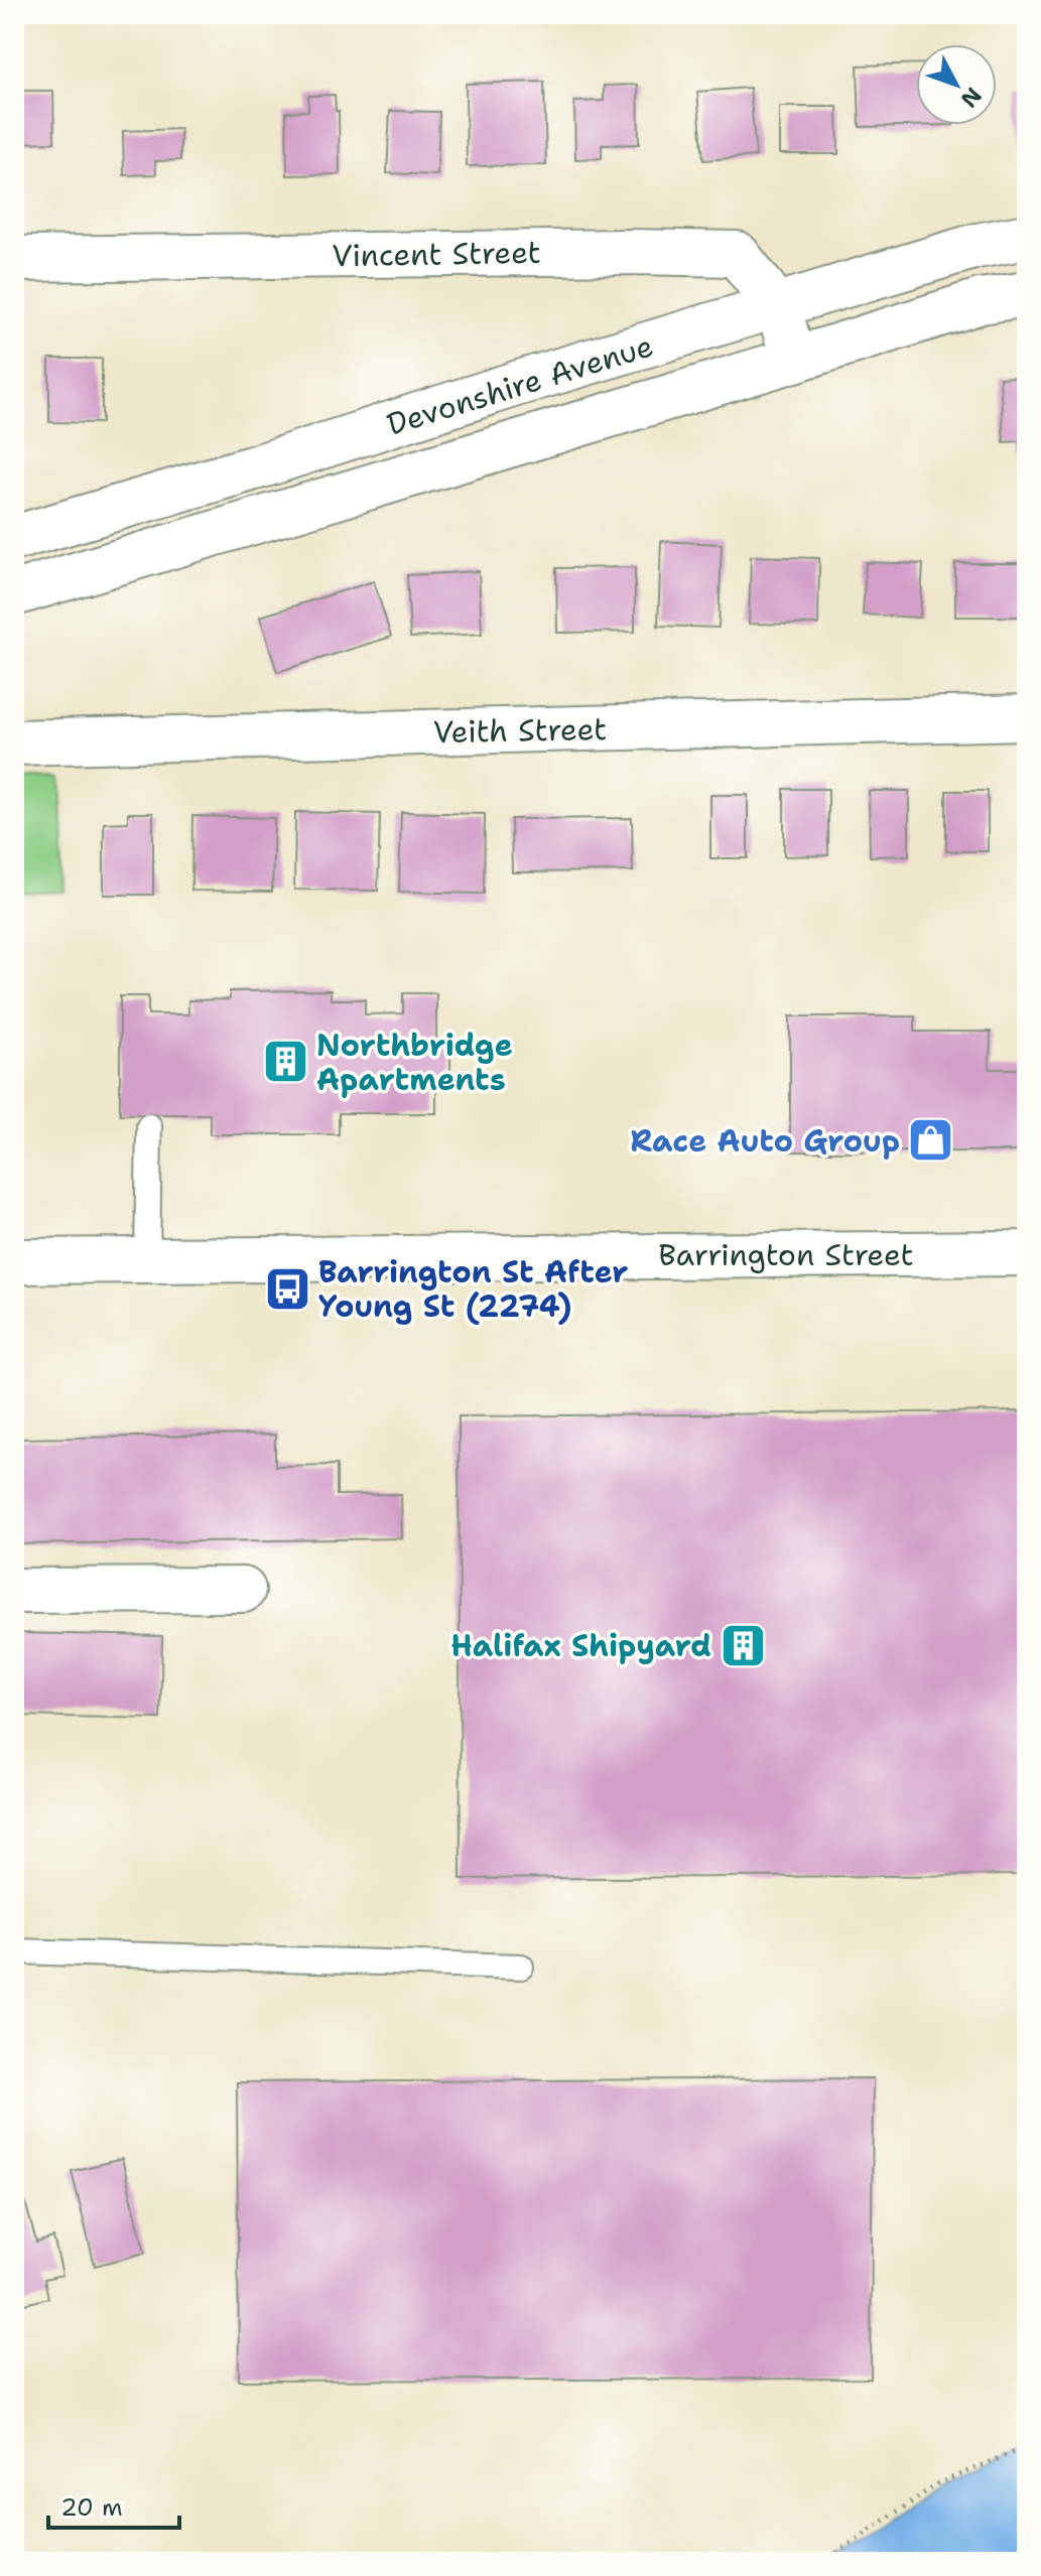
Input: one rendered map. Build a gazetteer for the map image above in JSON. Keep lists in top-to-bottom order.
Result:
{
  "streets": {
    "street": [
      "Vincent Street",
      "Devonshire Avenue",
      "Veith Street",
      "Barrington Street"
    ]
  },
  "crossings": [
    ["Vincent Street", "Devonshire Avenue"]
  ],
  "places": {
    "building": ["Northbridge Apartments", "Halifax Shipyard"],
    "shop": ["Race Auto Group"],
    "bus stop": ["Barrington St After Young St (2274)"]
  },
  "scale_bar": "20 m",
  "north": "bottom right"
}
